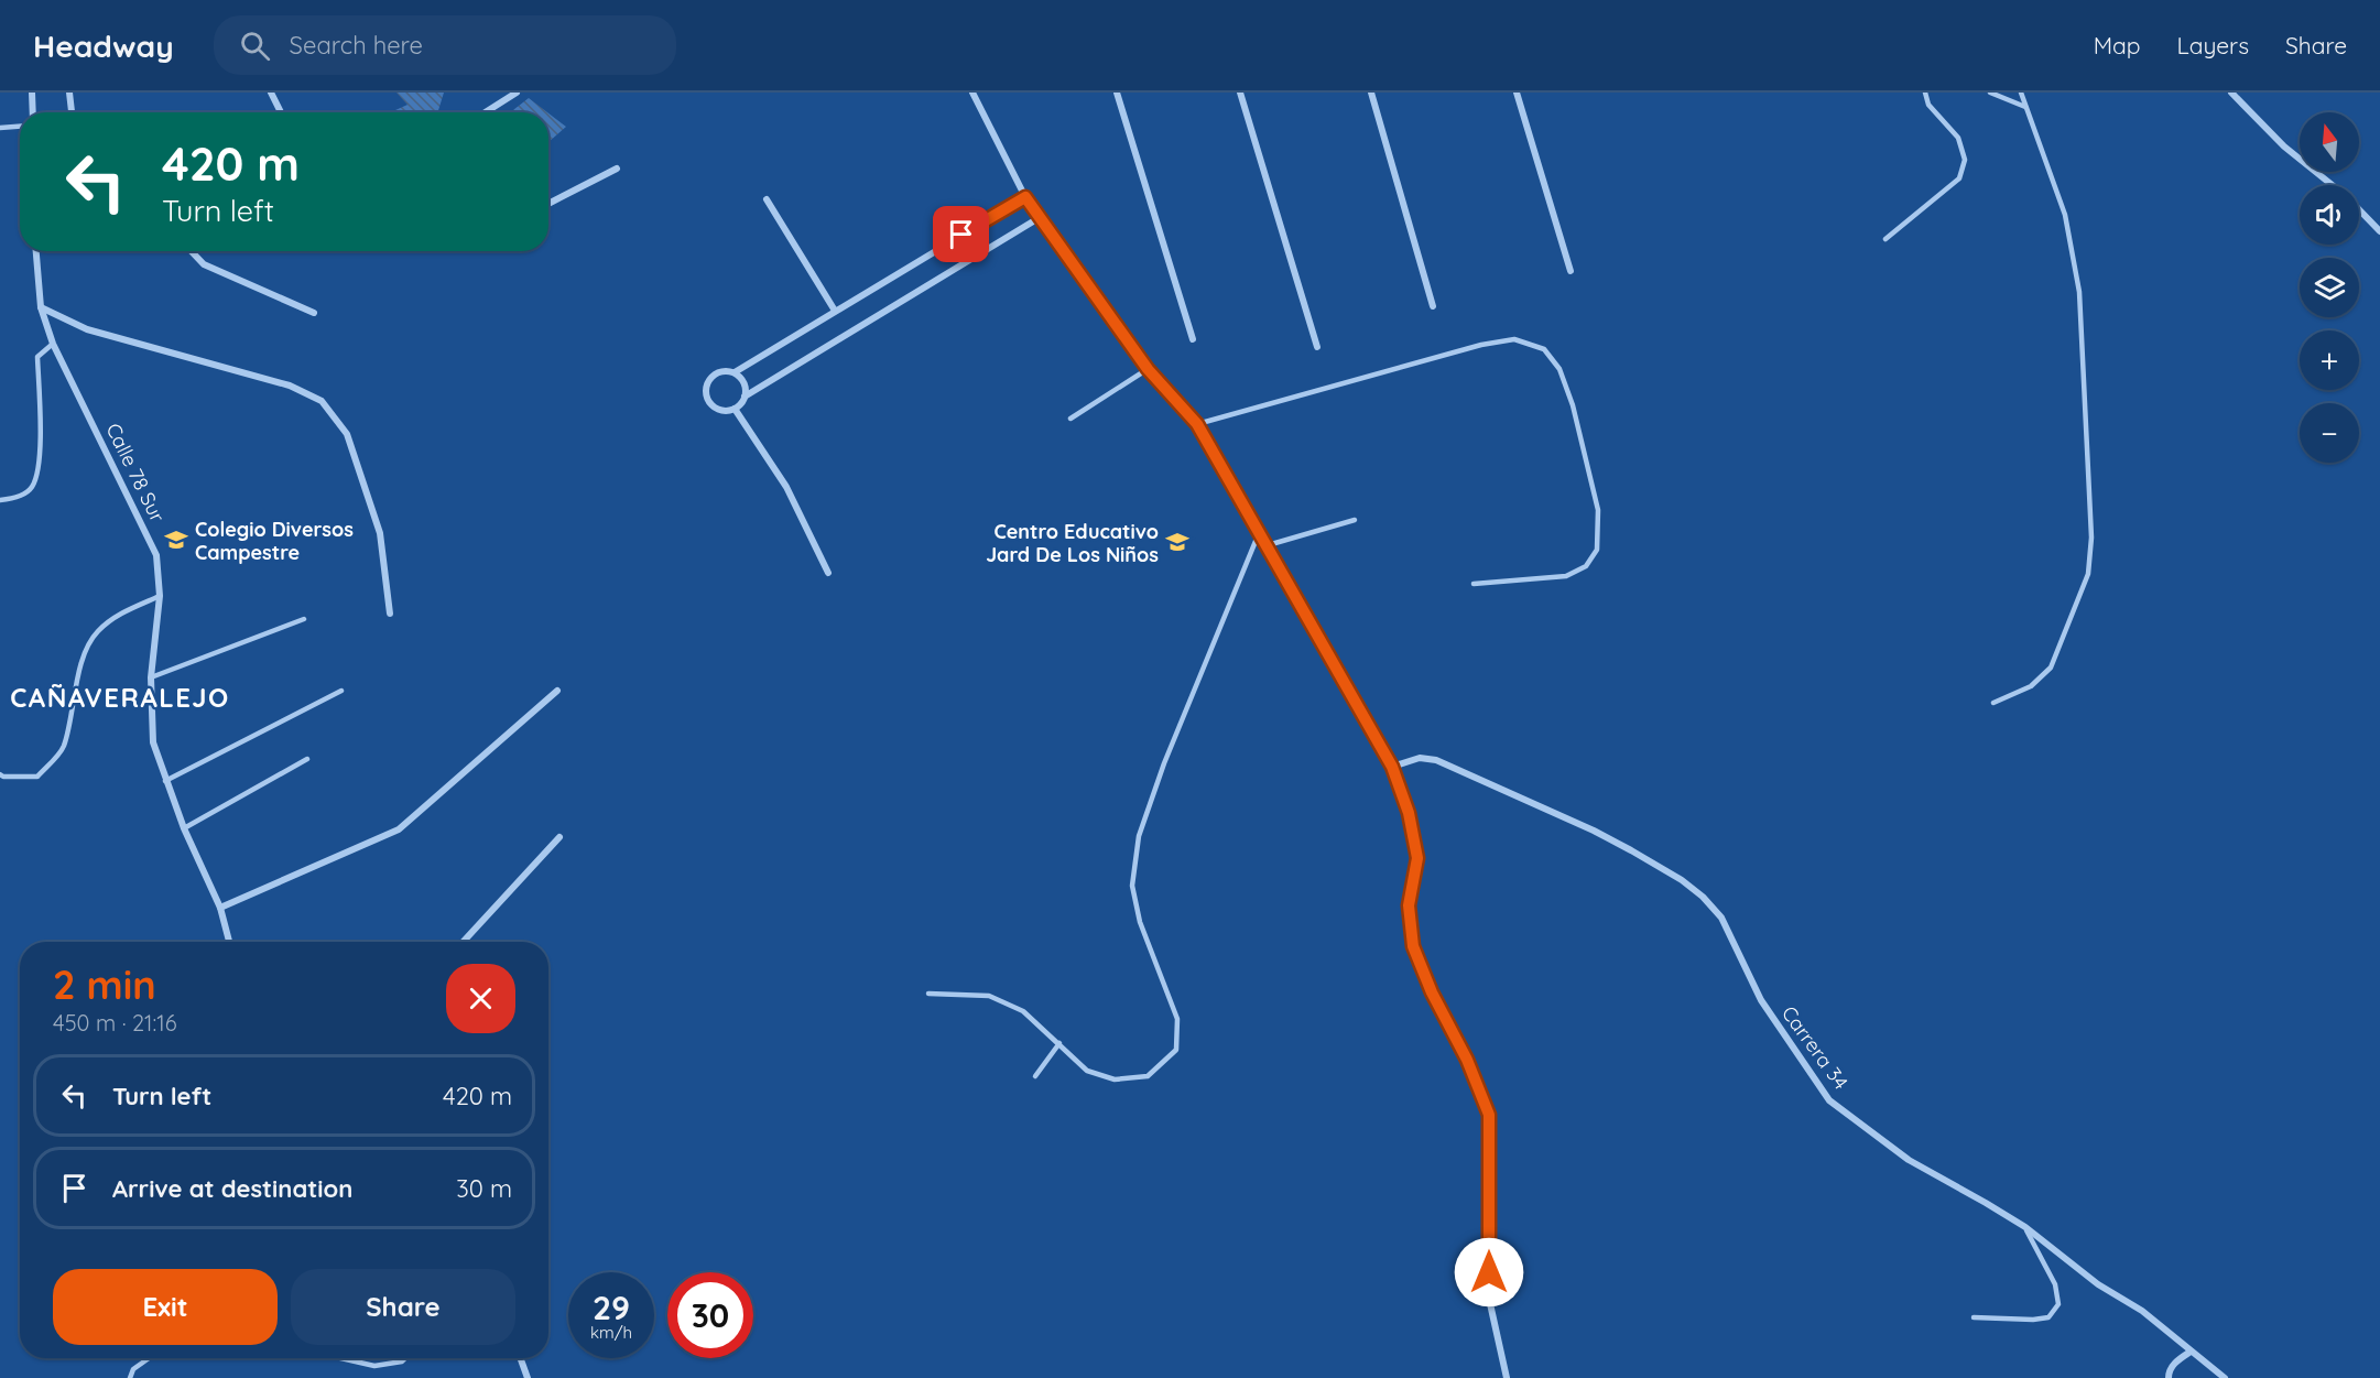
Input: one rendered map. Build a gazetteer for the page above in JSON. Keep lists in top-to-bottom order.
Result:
{
  "streets": {
    "street": ["Calle 78 Sur", "Carrera 34"]
  },
  "districts": ["CAÑAVERALEJO"],
  "places": {
    "school or university": ["Colegio Diversos Campestre", "Centro Educativo Jard De Los Niños"]
  },
  "north": "top",
  "page": {
    "header": "Headway",
    "search": "Search here",
    "nav": ["Map", "Layers", "Share"],
    "map_buttons": ["+", "−"],
    "turn": ["420 m", "Turn left"],
    "heading": ["2 min", "450 m · 21:16"],
    "list": [
      {
        "name": "Turn left",
        "value": "420 m"
      },
      {
        "name": "Arrive at destination",
        "value": "30 m"
      }
    ],
    "buttons": ["Exit", "Share"],
    "speed": "29 km/h",
    "limit": "30"
  }
}
